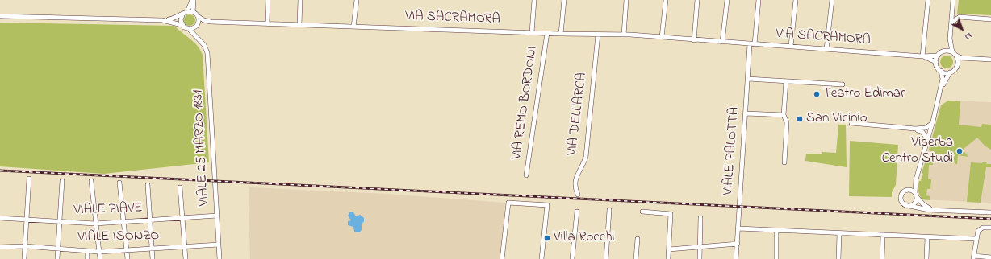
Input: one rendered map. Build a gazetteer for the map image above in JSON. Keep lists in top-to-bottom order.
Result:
{
  "streets": {
    "street": [
      "VIA SACRAMORA",
      "VIA REMO BORDONI",
      "VIA DELL'ARCA",
      "VIALE 25 MARZO 1831",
      "VIALE PALOTTA",
      "VIALE PIAVE",
      "VIALE ISONZO"
    ]
  },
  "crossings": [
    ["VIA SACRAMORA", "VIA REMO BORDONI"],
    ["VIA SACRAMORA", "VIA DELL'ARCA"],
    ["VIA SACRAMORA", "VIALE 25 MARZO 1831"],
    ["VIA SACRAMORA", "VIALE PALOTTA"],
    ["VIALE 25 MARZO 1831", "VIALE PIAVE"],
    ["VIALE 25 MARZO 1831", "VIALE ISONZO"]
  ],
  "places": [
    "Teatro Edimar",
    "San Vicinio",
    "Viserba Centro Studi",
    "Villa Rocchi"
  ],
  "north": "bottom right"
}
